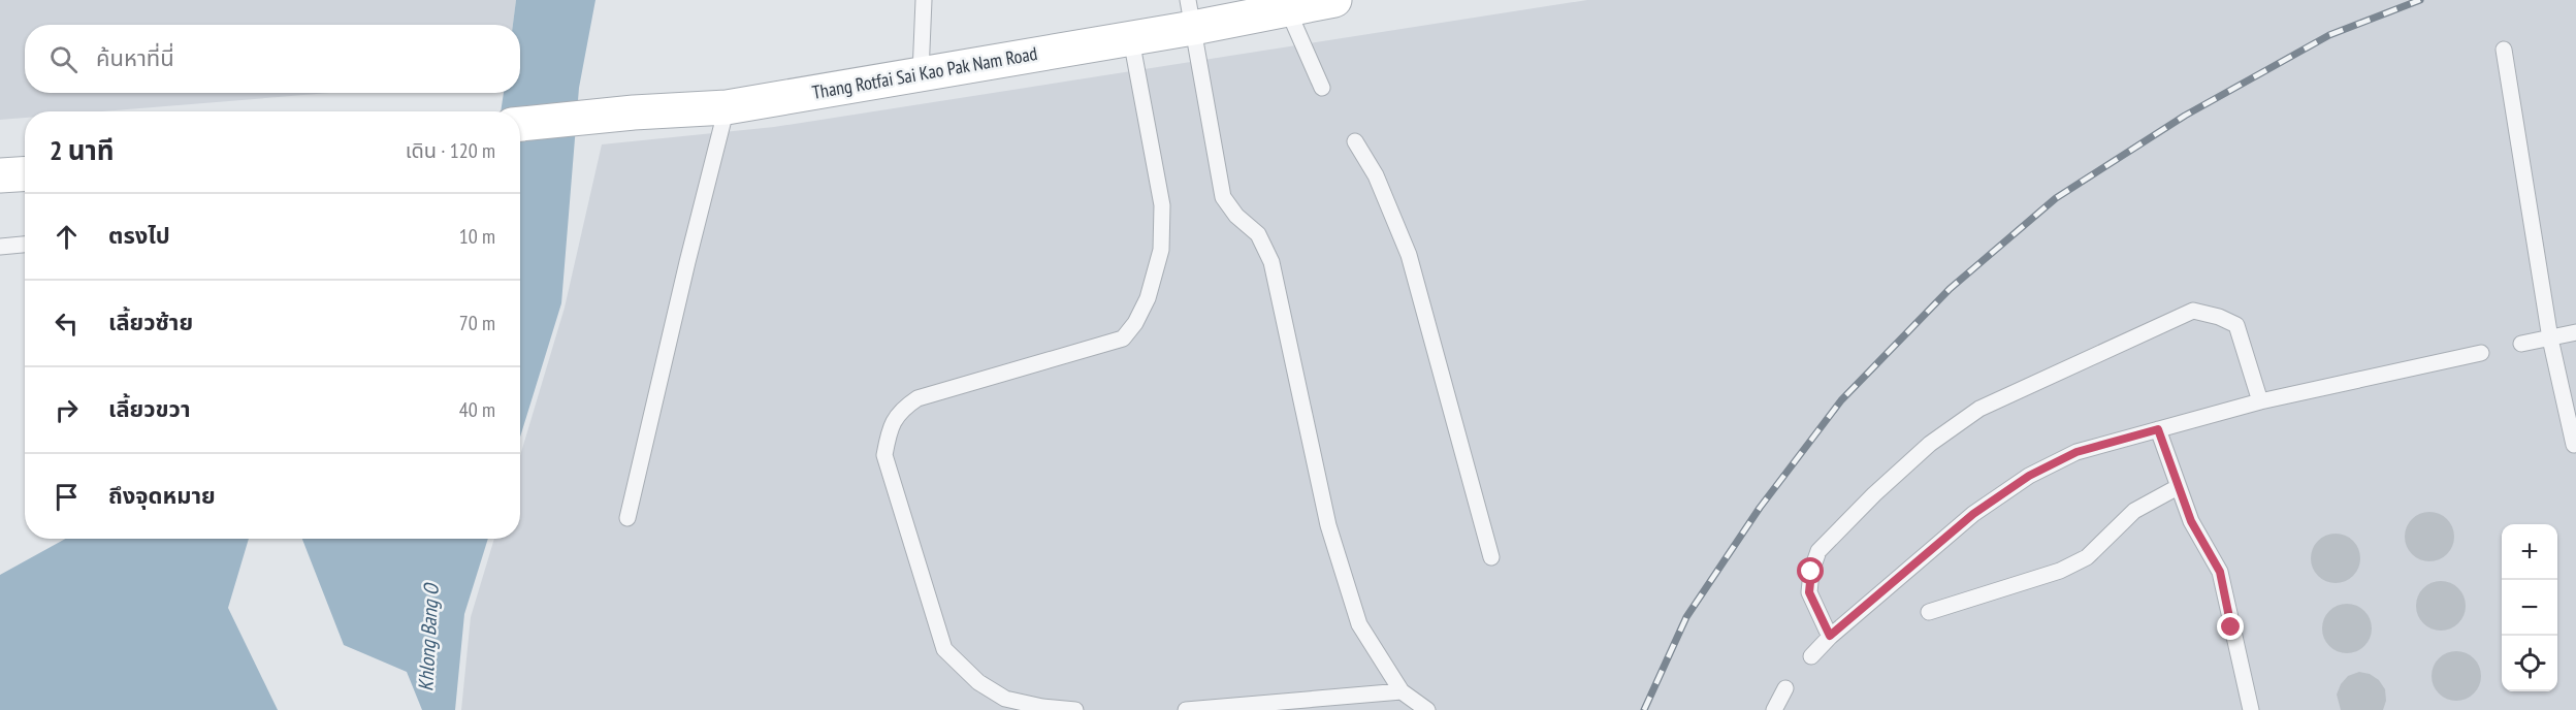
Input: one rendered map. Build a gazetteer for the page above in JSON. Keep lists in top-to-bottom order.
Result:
{
  "streets": {
    "main road": ["Thang Rotfai Sai Kao Pak Nam Road"]
  },
  "water": ["Khlong Bang O"],
  "page": {
    "search": "ค้นหาที่นี่",
    "heading": ["2 นาที", "เดิน · 120 m"],
    "list": [
      ["ตรงไป", "10 m"],
      ["เลี้ยวซ้าย", "70 m"],
      ["เลี้ยวขวา", "40 m"],
      "ถึงจุดหมาย"
    ],
    "map_buttons": ["+", "−"]
  }
}
